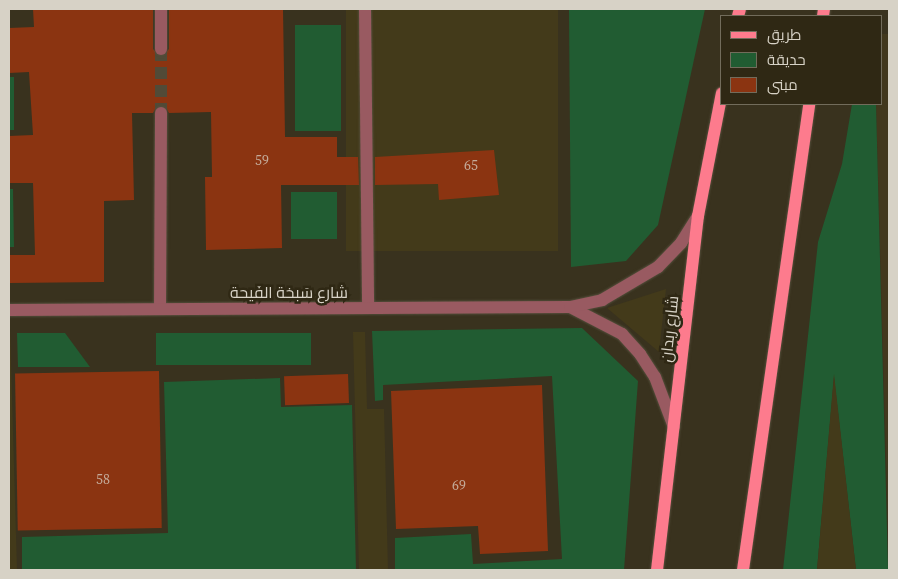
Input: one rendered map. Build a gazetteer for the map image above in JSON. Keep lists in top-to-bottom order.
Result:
{
  "streets": {
    "main road": ["شارع ربدان"],
    "street": ["شارع سَبخة الفَيحة"]
  },
  "crossings": [
    ["شارع سَبخة الفَيحة", "شارع ربدان"]
  ],
  "house_numbers": [
    "59",
    "65",
    "58",
    "69"
  ],
  "legend": ["طريق", "حديقة", "مبنى"]
}
